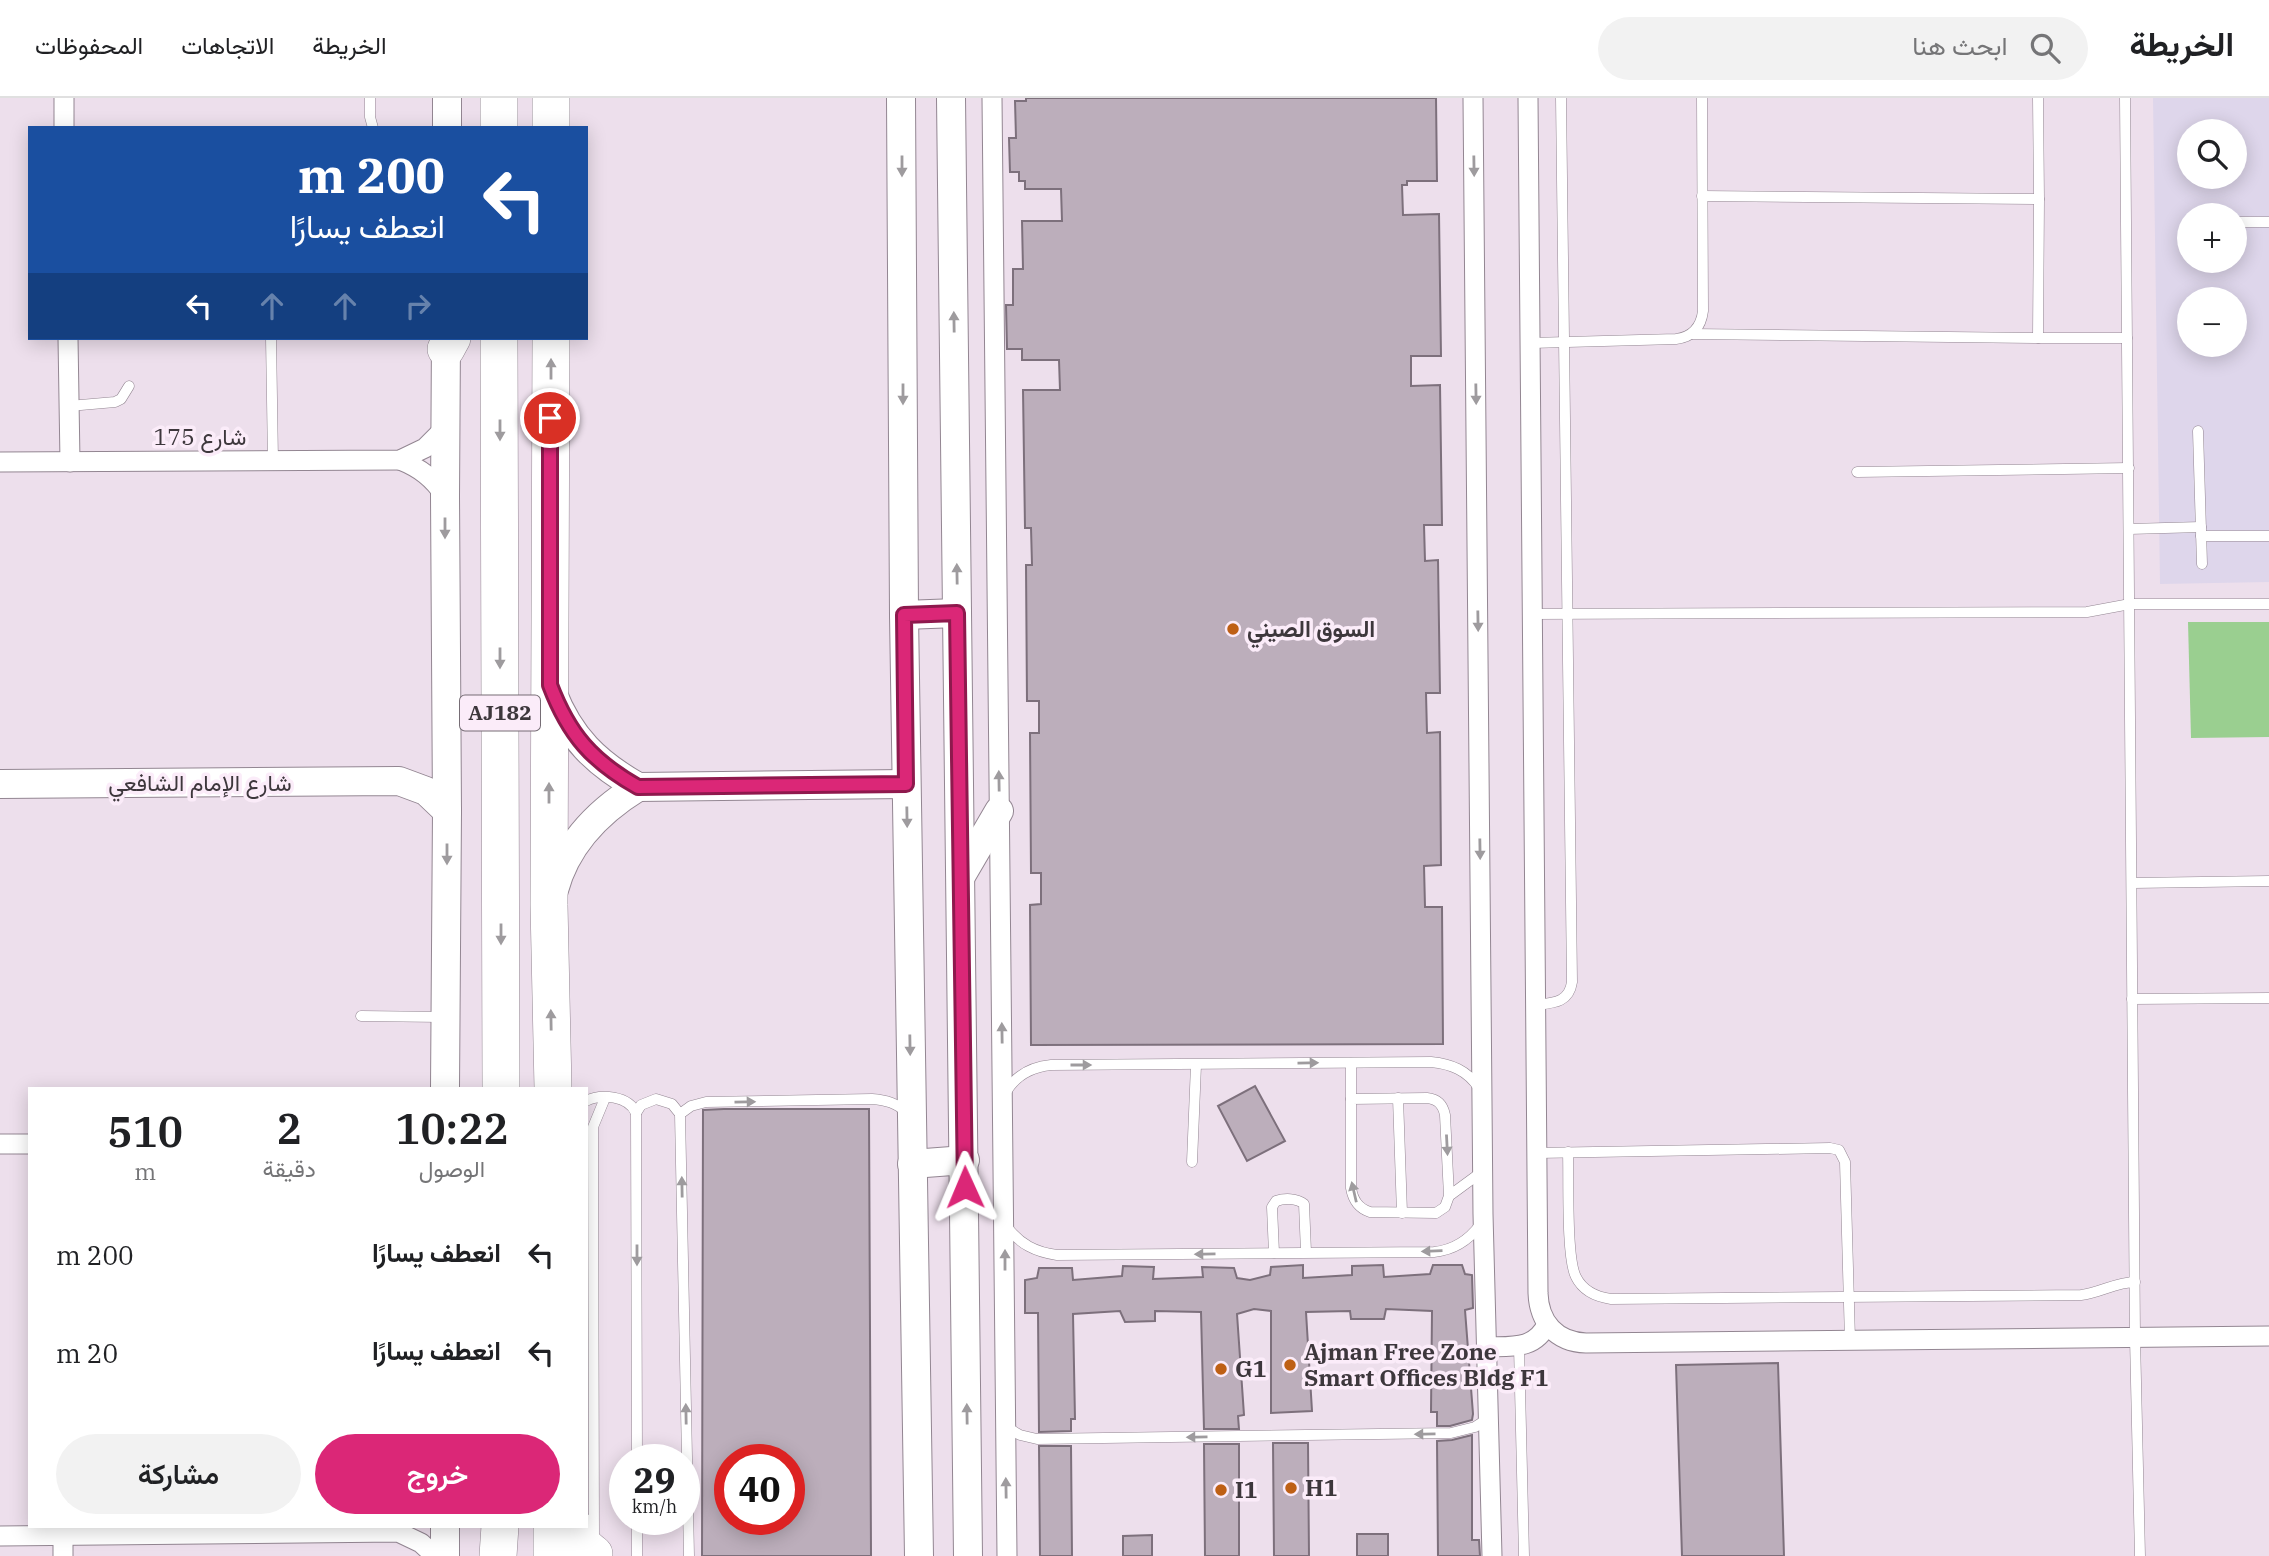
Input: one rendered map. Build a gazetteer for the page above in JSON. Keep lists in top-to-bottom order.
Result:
{
  "streets": {
    "highway": ["AJ182"],
    "street": ["شارع 175", "شارع الإمام الشافعي"]
  },
  "places": [
    "السوق الصيني",
    "Ajman Free Zone Smart Offices Bldg F1",
    "G1",
    "H1",
    "I1"
  ],
  "page": {
    "header": "الخريطة",
    "search": "ابحث هنا",
    "nav": ["الخريطة", "الاتجاهات", "المحفوظات"],
    "map_buttons": ["+", "−"],
    "turn": ["200 m", "انعطف يسارًا"],
    "eta": [
      "10:22",
      "الوصول",
      "2",
      "دقيقة",
      "510",
      "m"
    ],
    "list": [
      {
        "name": "انعطف يسارًا",
        "value": "200 m"
      },
      {
        "name": "انعطف يسارًا",
        "value": "20 m"
      }
    ],
    "buttons": ["خروج", "مشاركة"],
    "speed": "29 km/h",
    "limit": "40"
  }
}
